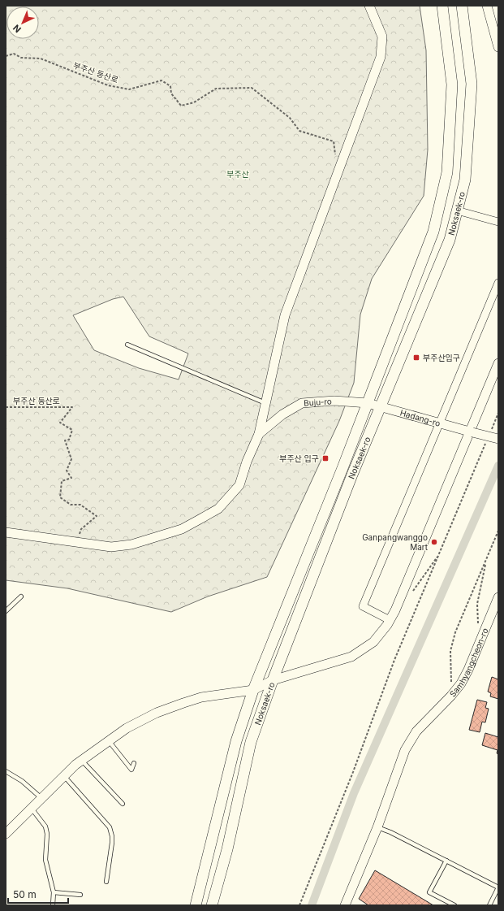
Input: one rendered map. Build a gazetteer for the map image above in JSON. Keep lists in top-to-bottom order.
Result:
{
  "streets": {
    "main road": ["Noksaek-ro"],
    "street": ["Buju-ro", "Hadang-ro", "Samhyangcheon-ro"],
    "path": ["부주산 등산로"]
  },
  "crossings": [
    ["Noksaek-ro", "Buju-ro"],
    ["Noksaek-ro", "Hadang-ro"],
    ["Buju-ro", "Hadang-ro"]
  ],
  "parks": ["부주산"],
  "places": {
    "transit": ["부주산입구", "부주산 입구"],
    "other": ["Ganpangwanggo Mart"]
  },
  "scale_bar": "50 m",
  "north": "bottom left"
}
